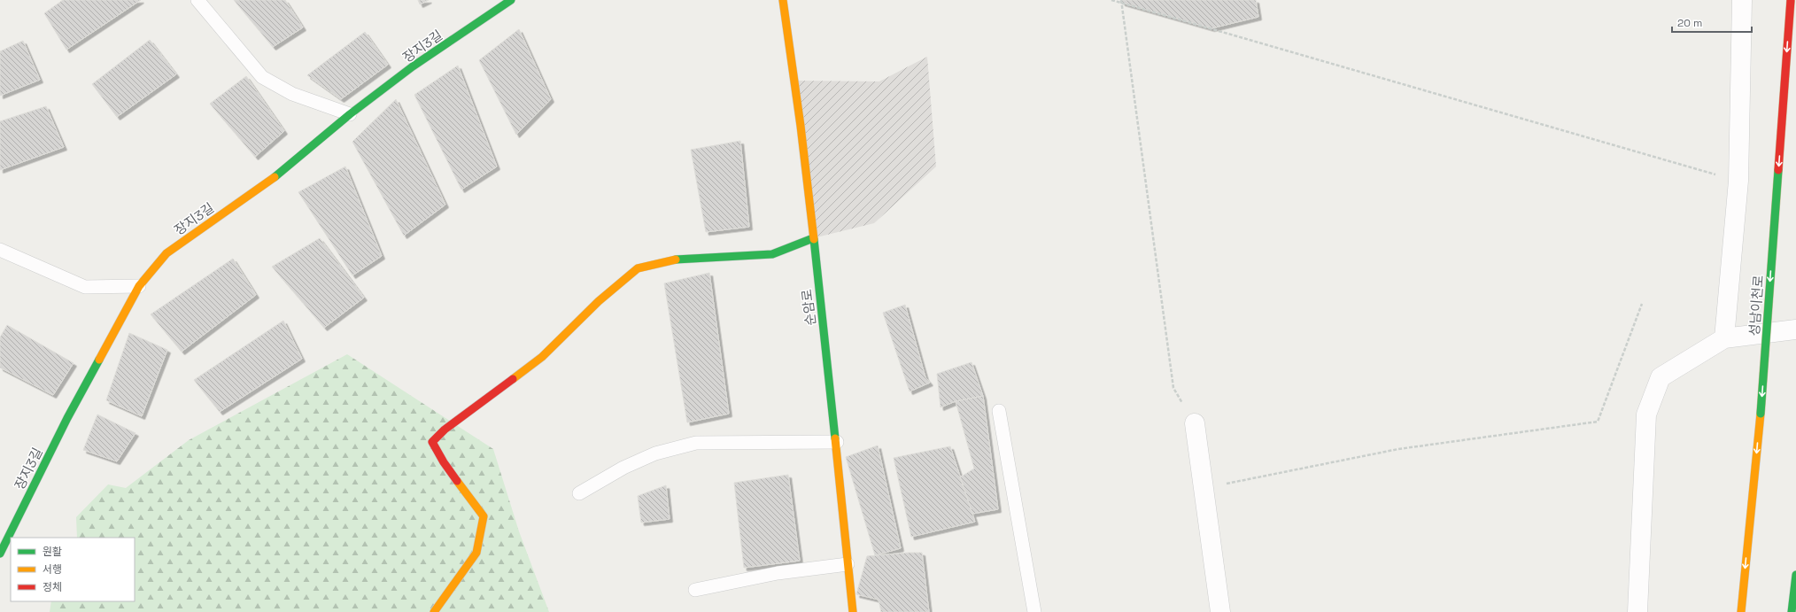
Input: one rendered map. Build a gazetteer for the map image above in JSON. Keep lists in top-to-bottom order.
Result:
{
  "streets": {
    "main road": ["장지3길", "성남이천로", "순암로"]
  },
  "one_way": ["성남이천로"],
  "legend": ["원활", "서행", "정체"],
  "scale_bar": "20 m"
}
